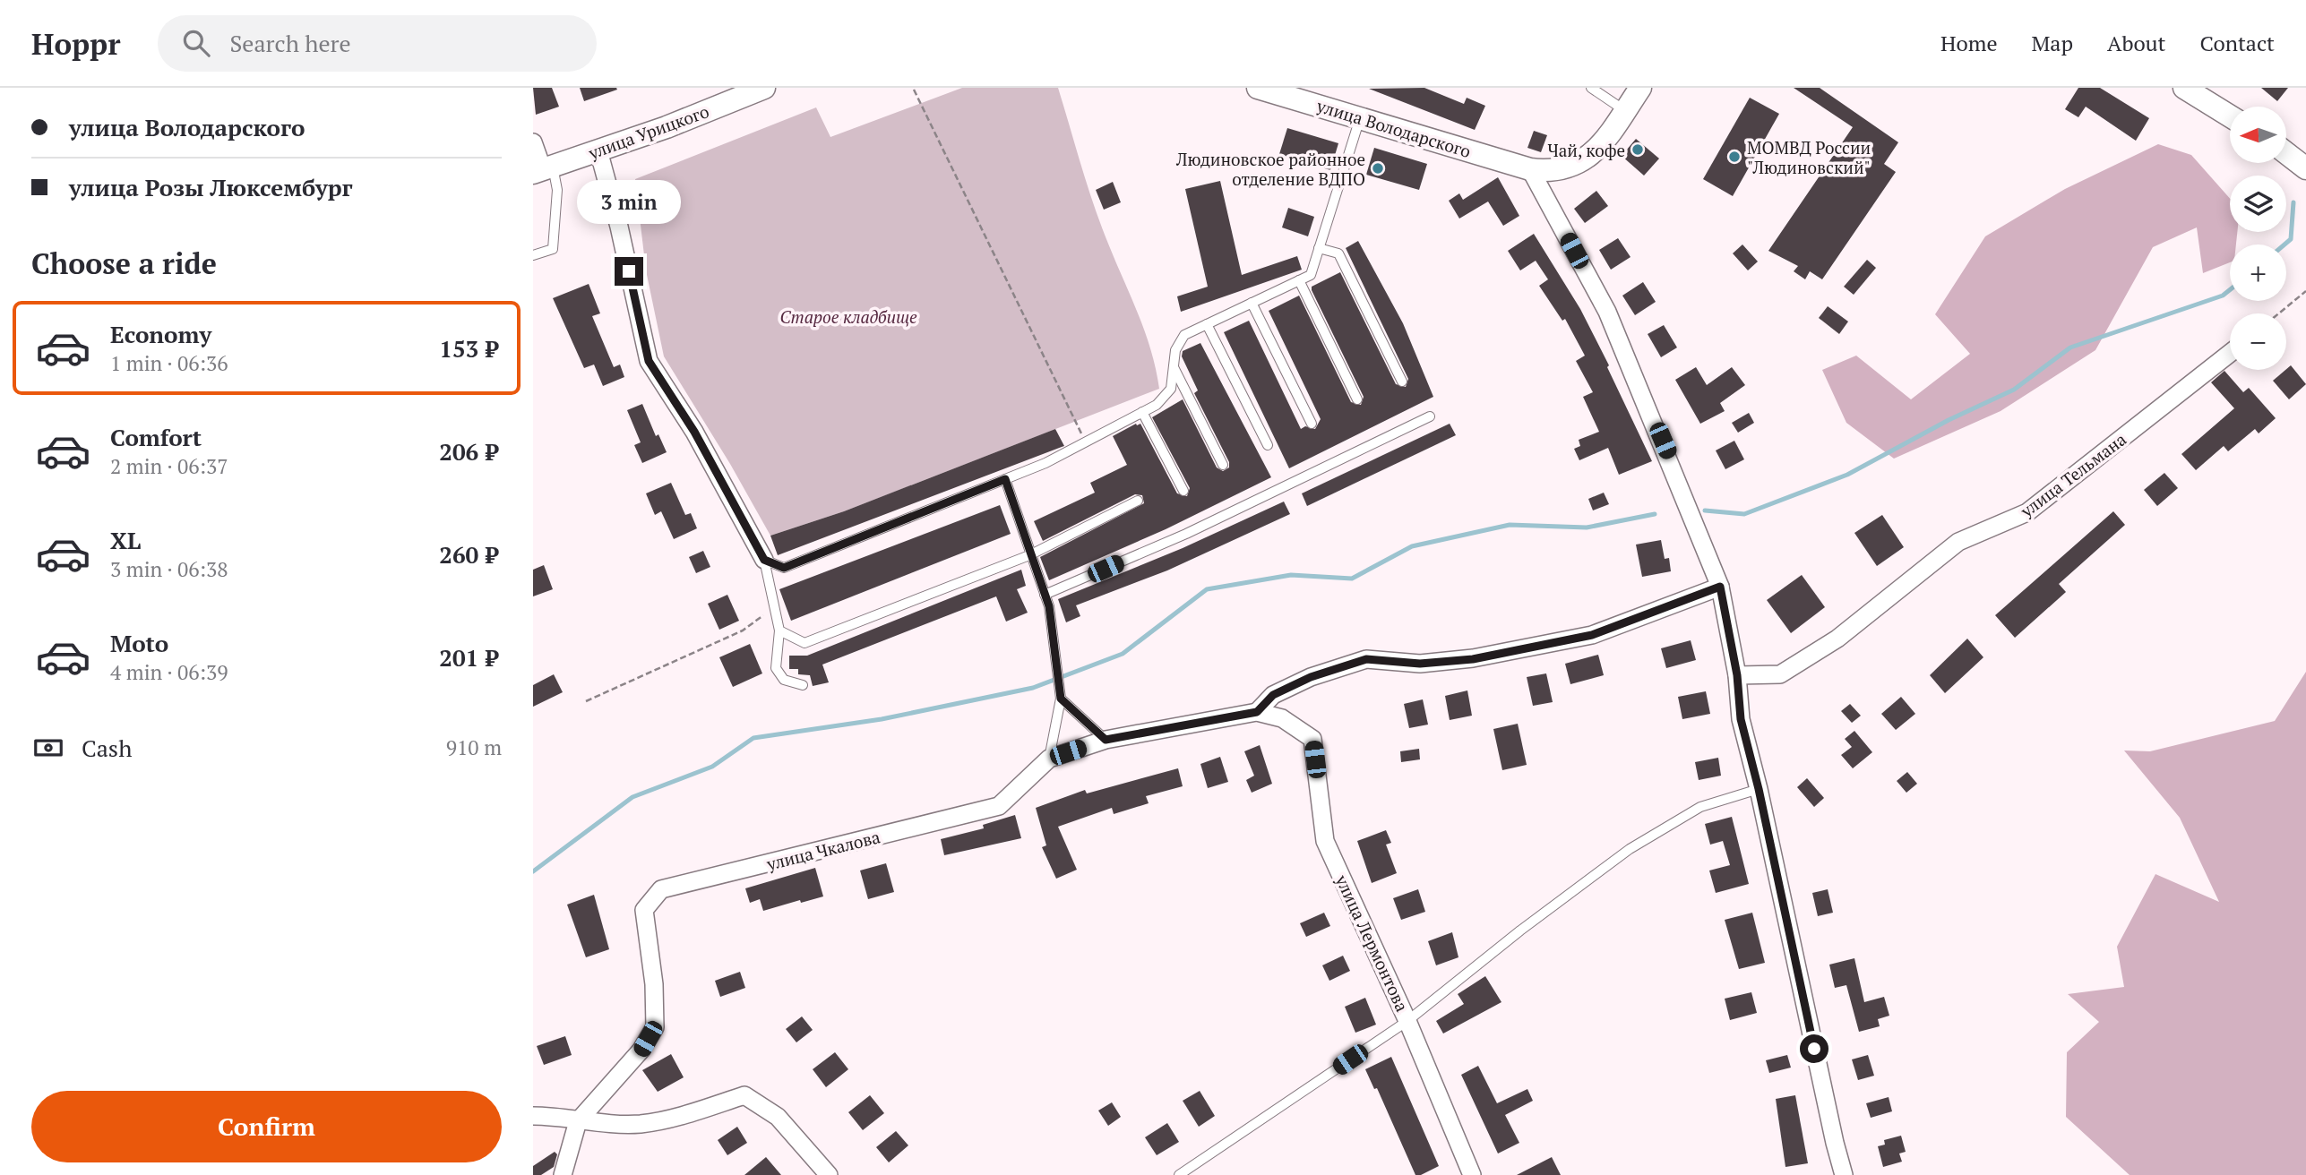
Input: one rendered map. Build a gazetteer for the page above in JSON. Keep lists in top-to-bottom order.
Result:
{
  "streets": {
    "street": [
      "улица Володарского",
      "улица Урицкого",
      "улица Тельмана",
      "улица Чкалова",
      "улица Лермонтова"
    ]
  },
  "crossings": [
    ["улица Чкалова", "улица Лермонтова"]
  ],
  "parks": ["Старое кладбище"],
  "places": ["Чай, кофе", "МОМВД России \"Людиновский\"", "Людиновское районное отделение ВДПО"],
  "north": "left",
  "page": {
    "header": "Hoppr",
    "search": "Search here",
    "nav": [
      "Home",
      "Map",
      "About",
      "Contact"
    ],
    "banner": ["улица Володарского", "улица Розы Люксембург"],
    "map_buttons": ["+", "−"],
    "bubble": "3 min",
    "heading": "Choose a ride",
    "list": [
      {
        "name": "Economy",
        "note": "1 min · 06:36",
        "value": "153 ₽"
      },
      {
        "name": "Comfort",
        "note": "2 min · 06:37",
        "value": "206 ₽"
      },
      {
        "name": "XL",
        "note": "3 min · 06:38",
        "value": "260 ₽"
      },
      {
        "name": "Moto",
        "note": "4 min · 06:39",
        "value": "201 ₽"
      }
    ],
    "pay": ["Cash", "910 m"],
    "buttons": "Confirm"
  }
}
